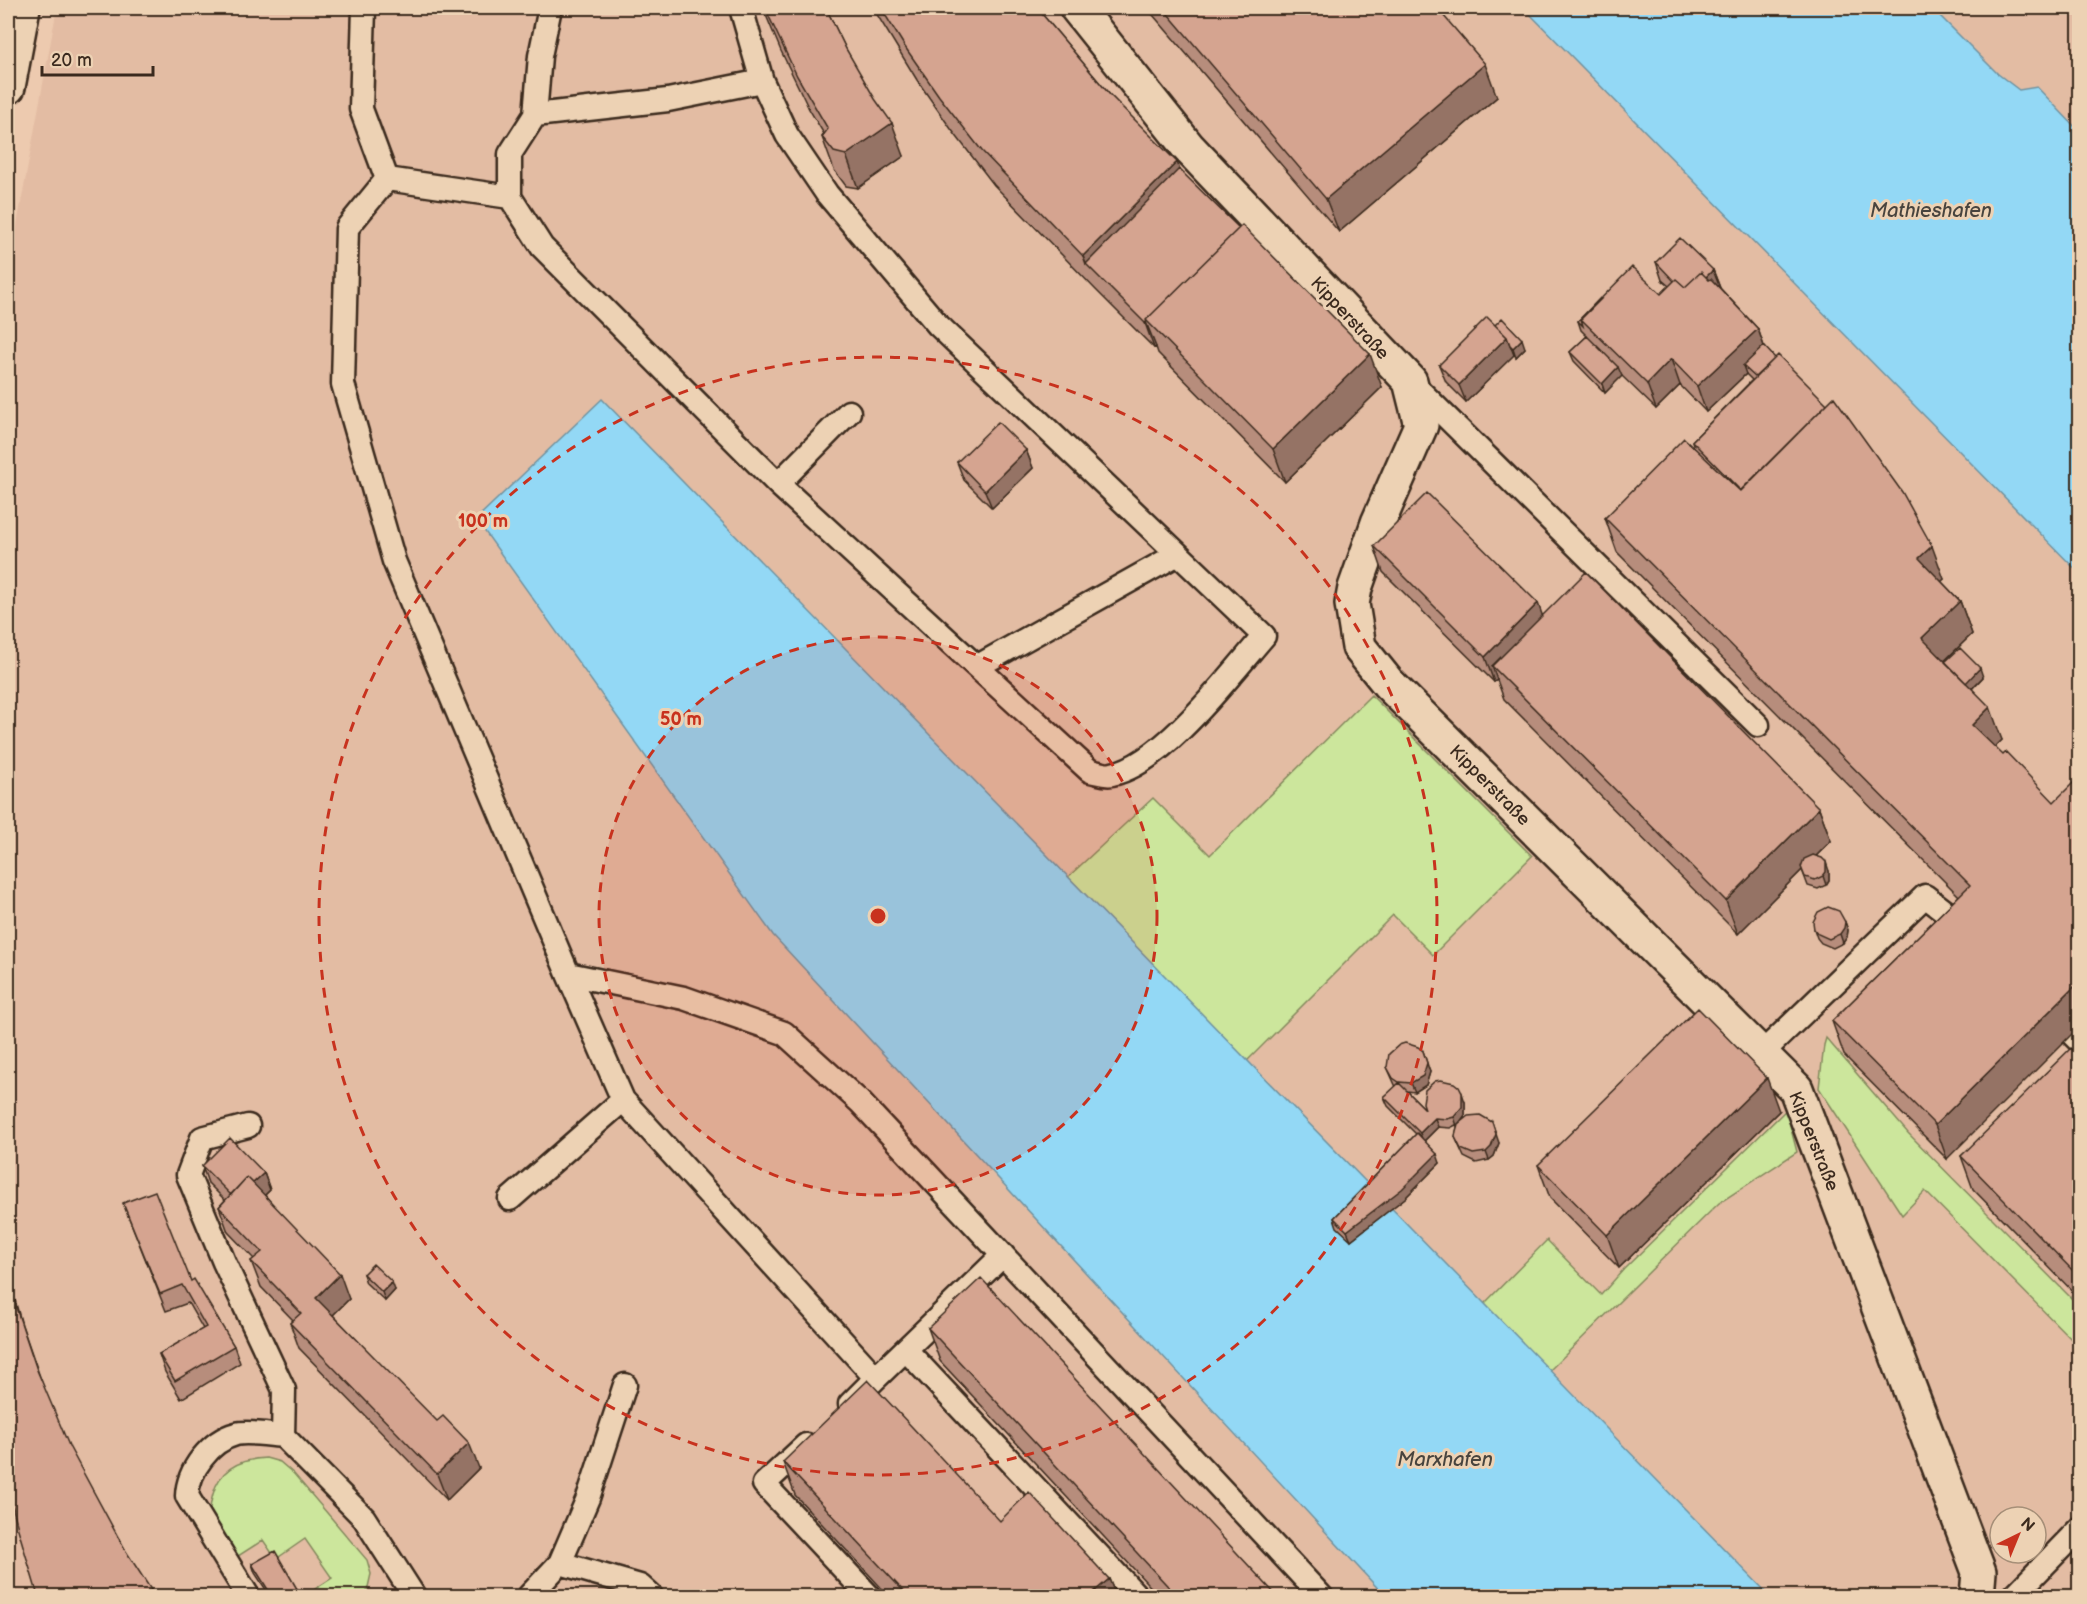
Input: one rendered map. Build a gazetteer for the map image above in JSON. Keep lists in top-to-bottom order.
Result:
{
  "streets": {
    "street": ["Kipperstraße"]
  },
  "water": ["Mathieshafen", "Marxhafen"],
  "scale_bar": "20 m",
  "north": "top right",
  "rings": ["100 m", "50 m"]
}
